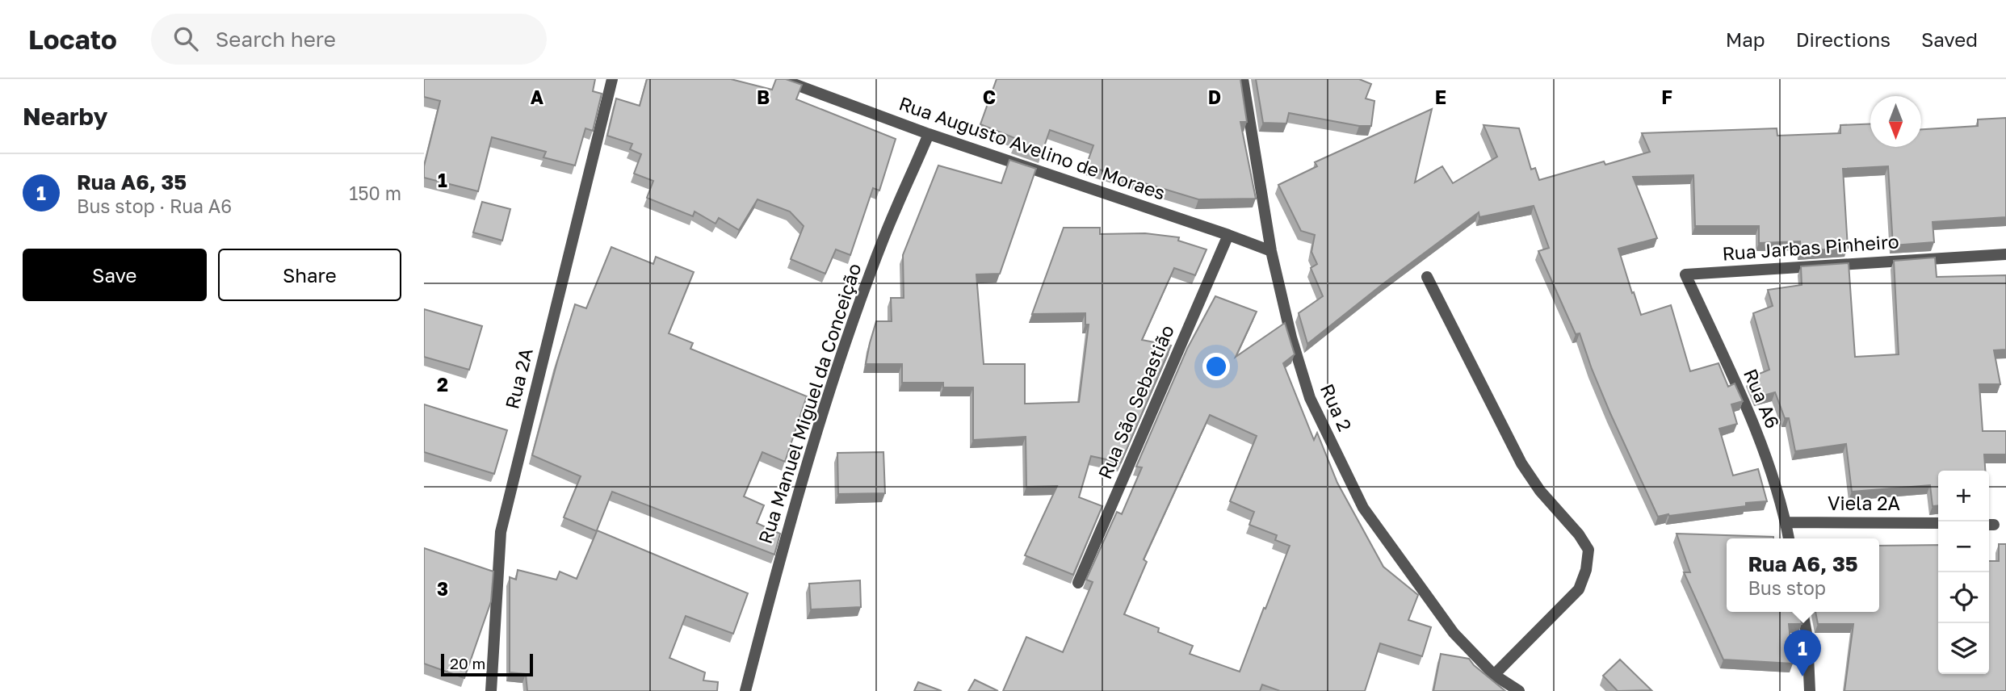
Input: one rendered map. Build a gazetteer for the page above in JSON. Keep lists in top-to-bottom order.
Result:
{
  "streets": {
    "street": [
      "Rua Augusto Avelino de Moraes",
      "Rua Jarbas Pinheiro",
      "Rua 2A",
      "Rua A6",
      "Rua São Sebastião",
      "Rua Manuel Miguel da Conceição",
      "Rua 2",
      "Viela 2A"
    ]
  },
  "crossings": [
    ["Rua Augusto Avelino de Moraes", "Rua São Sebastião"],
    ["Rua Augusto Avelino de Moraes", "Rua Manuel Miguel da Conceição"],
    ["Rua Augusto Avelino de Moraes", "Rua 2"],
    ["Rua Jarbas Pinheiro", "Rua A6"],
    ["Rua A6", "Viela 2A"]
  ],
  "scale_bar": "20 m",
  "north": "bottom",
  "page": {
    "header": "Locato",
    "search": "Search here",
    "nav": ["Map", "Directions", "Saved"],
    "heading": "Nearby",
    "list": [
      {
        "mark": "1",
        "name": "Rua A6, 35",
        "note": "Bus stop · Rua A6",
        "value": "150 m"
      }
    ],
    "buttons": ["Save", "Share"],
    "map_buttons": ["+", "−"],
    "popup": ["Rua A6, 35", "Bus stop"],
    "pins": "1",
    "scale": "20 m"
  },
  "grid": {
    "columns": [
      "A",
      "B",
      "C",
      "D",
      "E",
      "F"
    ],
    "rows": ["1", "2", "3"]
  }
}
